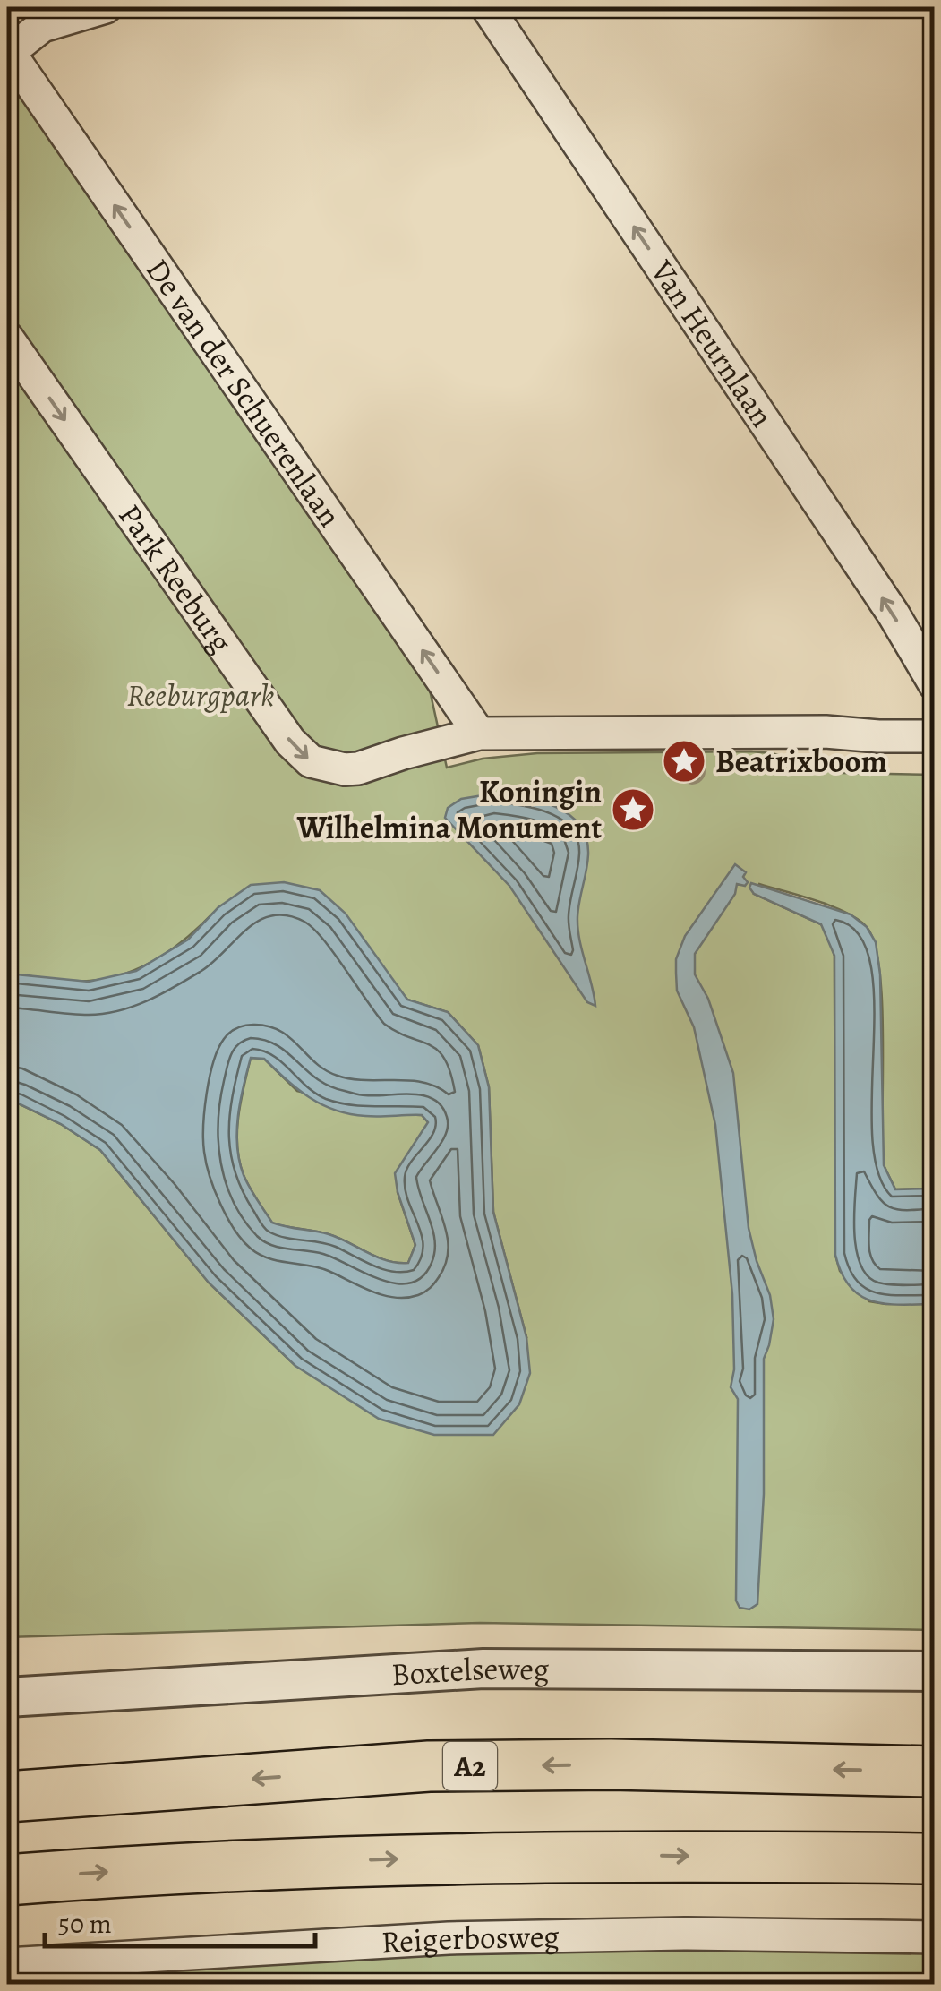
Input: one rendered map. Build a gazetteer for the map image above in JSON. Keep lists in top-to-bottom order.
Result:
{
  "streets": {
    "highway": ["A2"],
    "street": [
      "Van Heurnlaan",
      "De van der Schuerenlaan",
      "Park Reeburg",
      "Boxtelseweg",
      "Reigerbosweg"
    ]
  },
  "crossings": [
    ["De van der Schuerenlaan", "Park Reeburg"]
  ],
  "one_way": ["Van Heurnlaan", "De van der Schuerenlaan", "Park Reeburg"],
  "parks": ["Reeburgpark"],
  "places": {
    "place": ["Beatrixboom", "Koningin Wilhelmina Monument"]
  },
  "scale_bar": "50 m"
}
